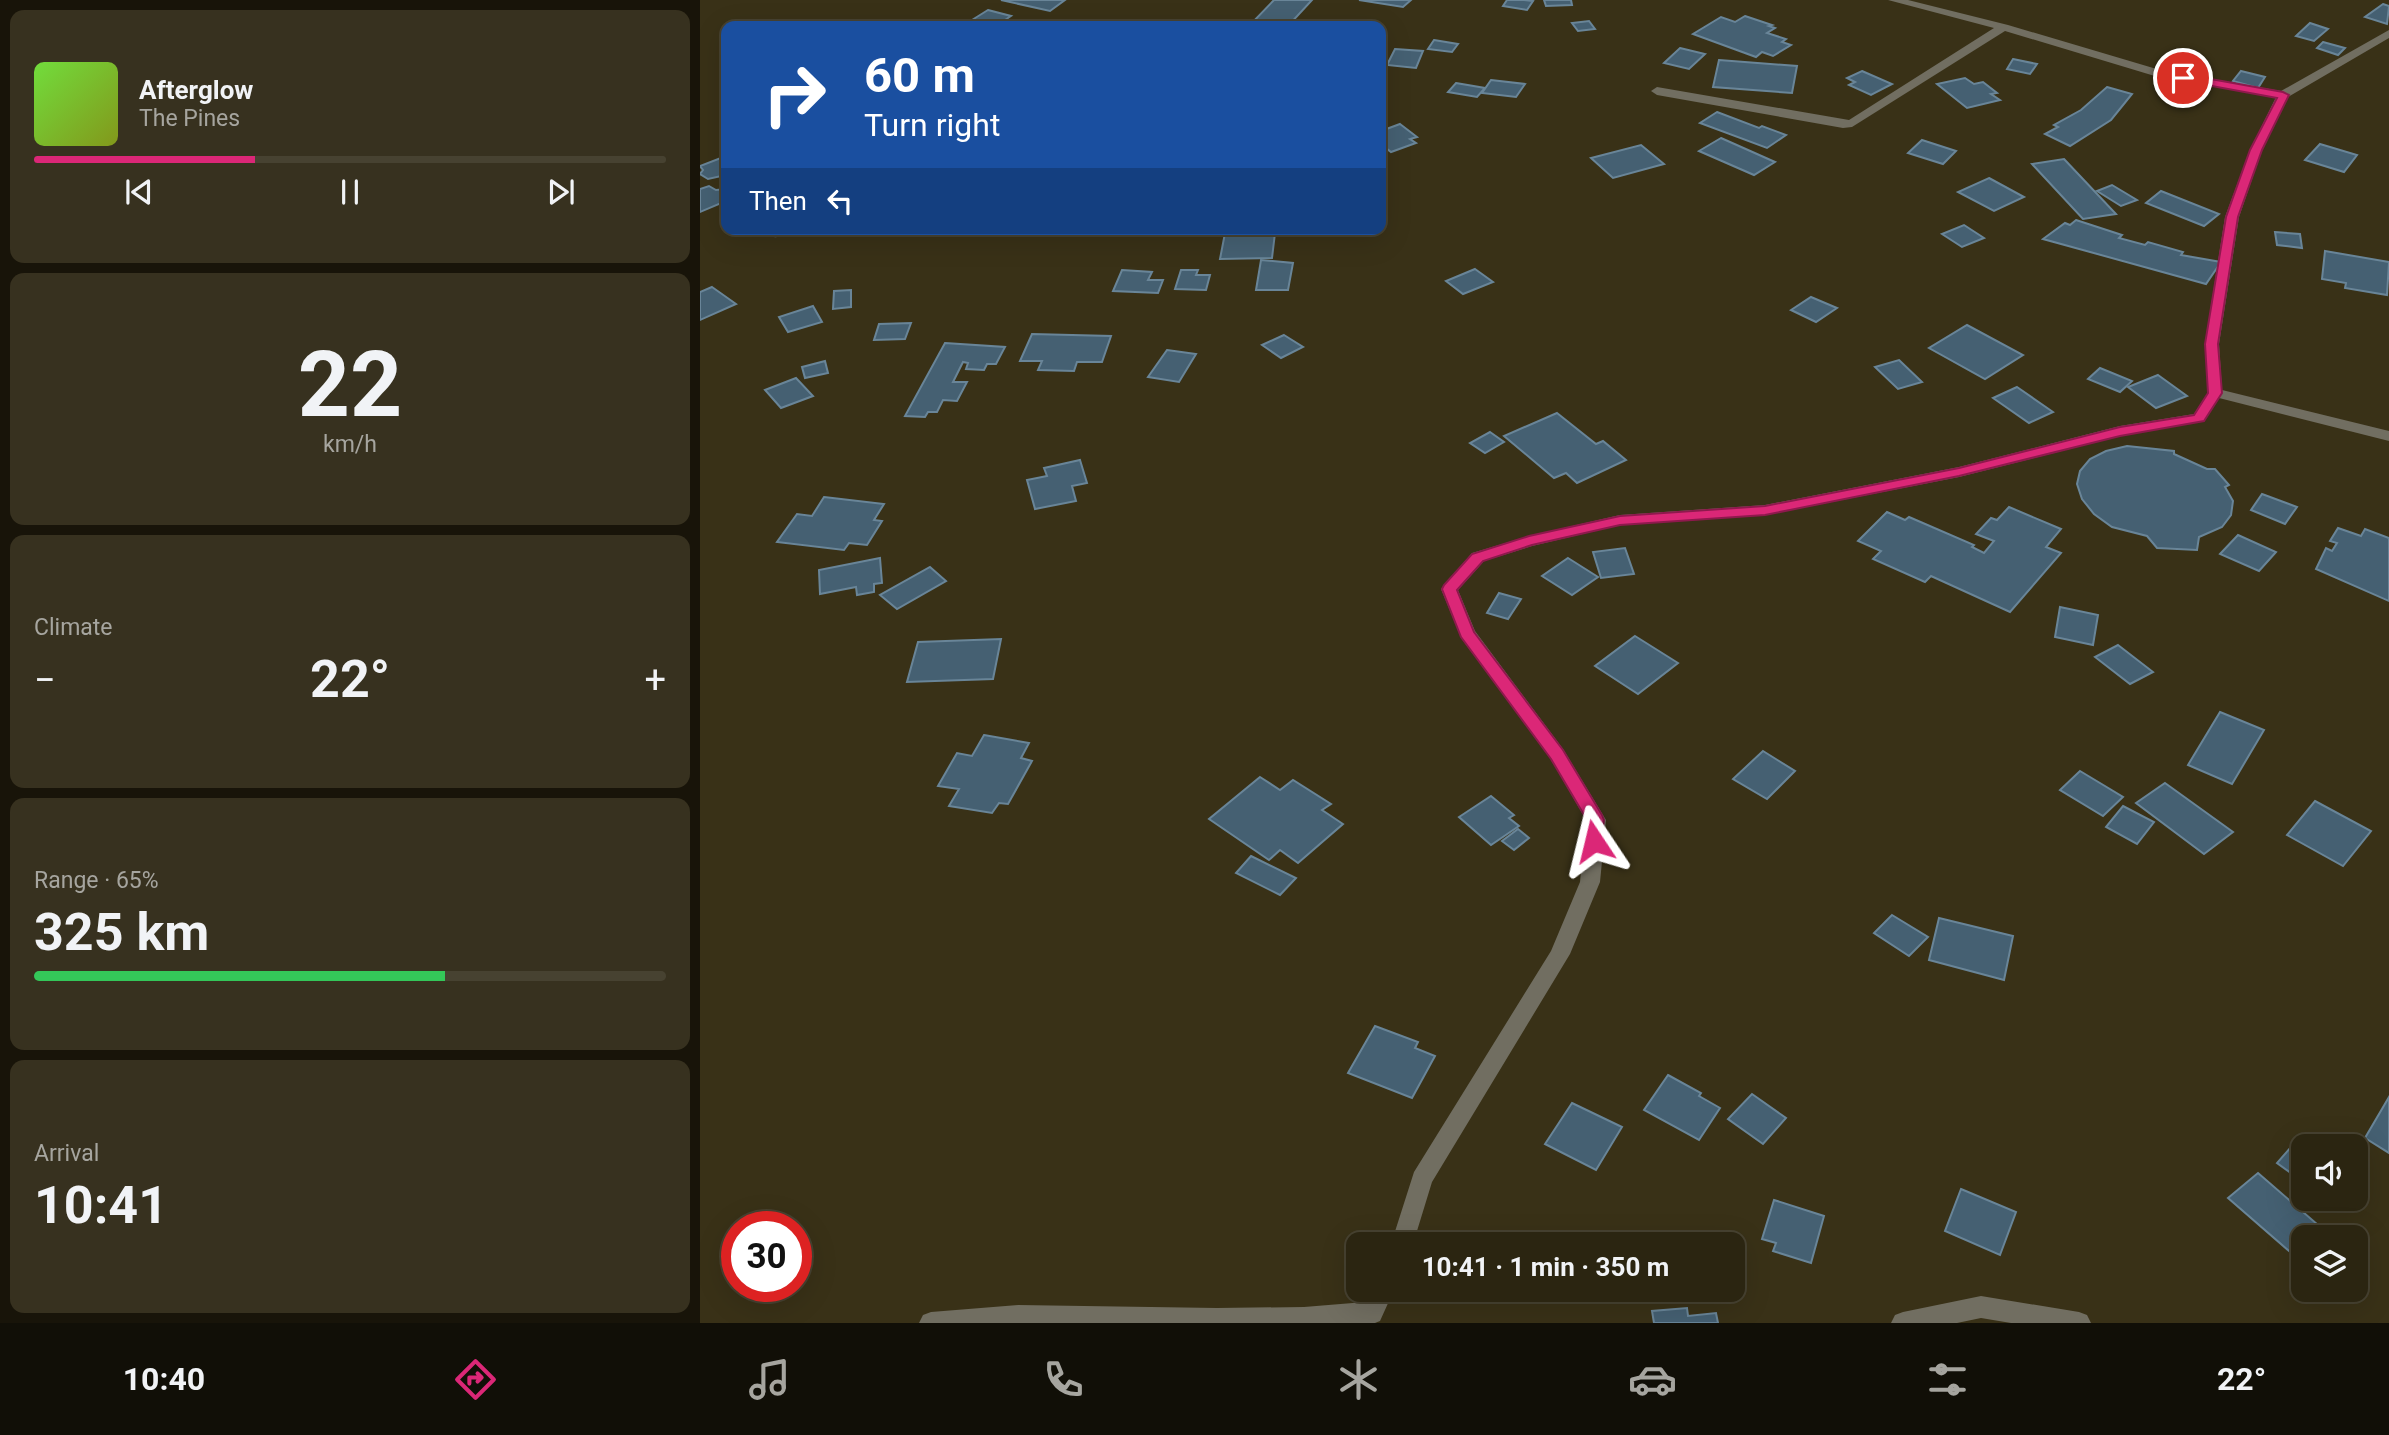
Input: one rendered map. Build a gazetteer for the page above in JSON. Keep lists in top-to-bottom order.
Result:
{
  "page": {
    "turn": ["60 m", "Turn right"],
    "song": ["Afterglow", "The Pines"],
    "then": "Then",
    "tile": [
      ["22", "km/h"],
      "Climate",
      ["Range · 65%", "325 km"],
      ["Arrival", "10:41"]
    ],
    "heat": ["−", "22°", "+"],
    "limit": "30",
    "trip": "10:41 · 1 min · 350 m",
    "tabs": ["10:40", "22°"]
  }
}
